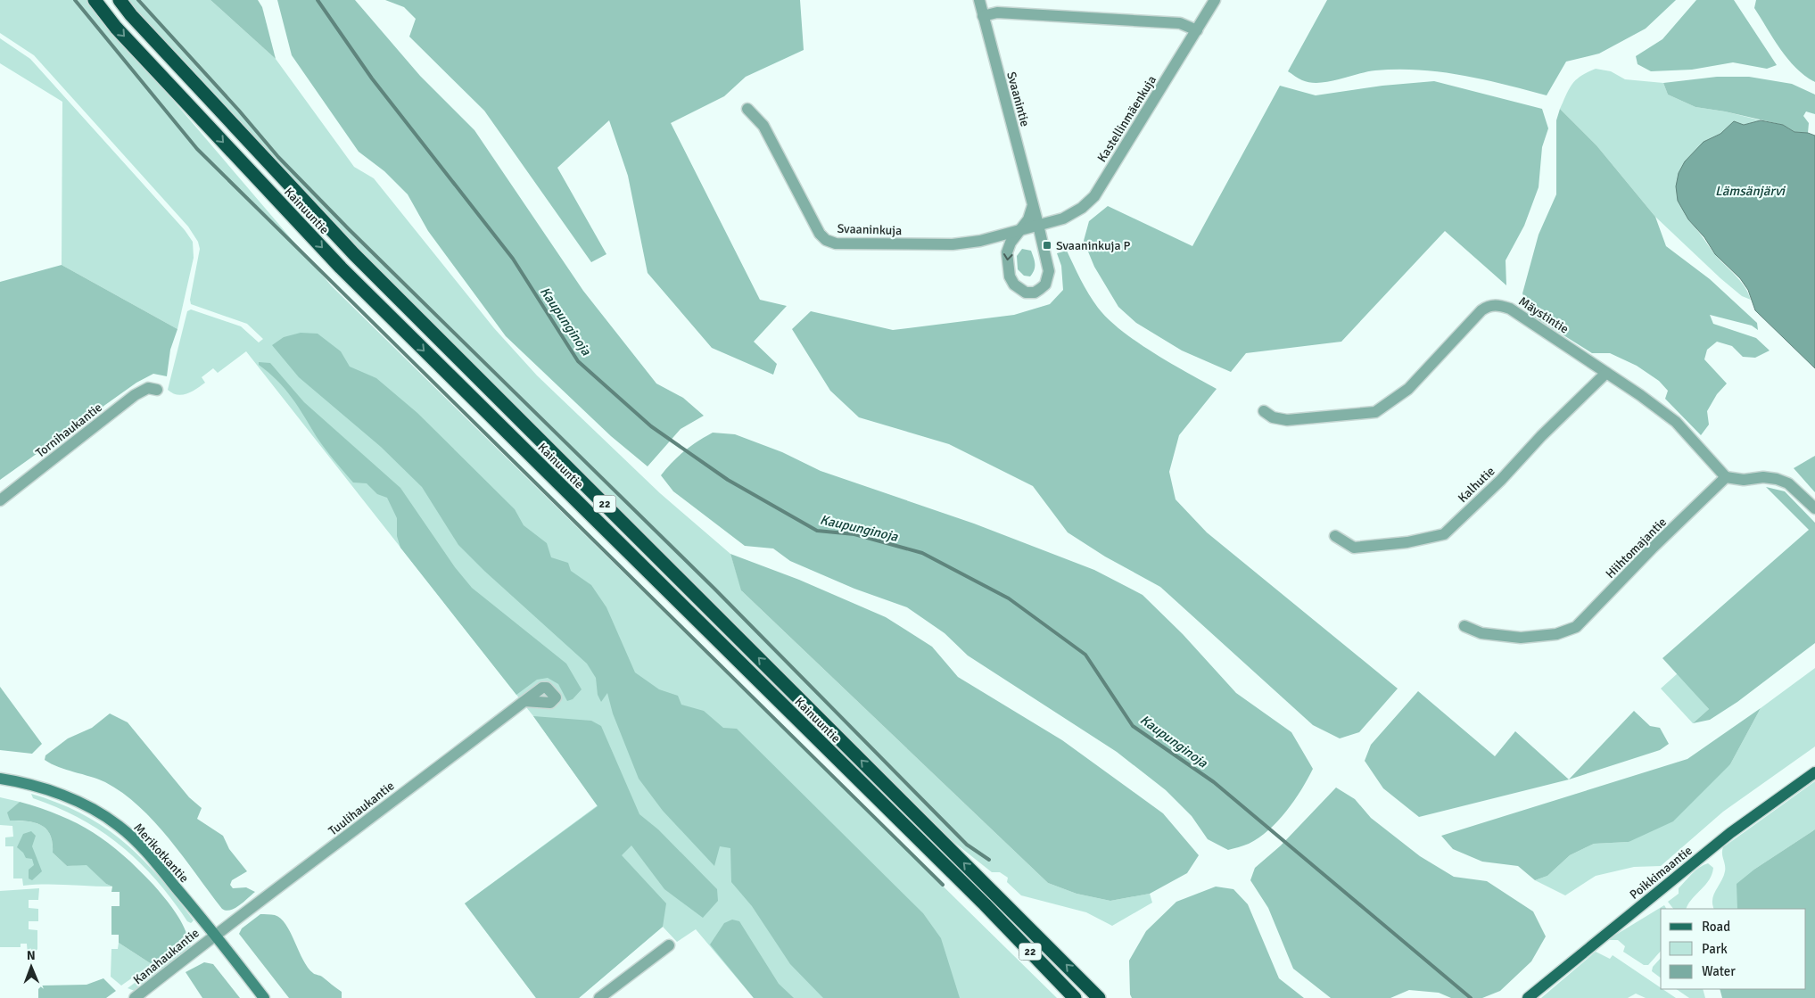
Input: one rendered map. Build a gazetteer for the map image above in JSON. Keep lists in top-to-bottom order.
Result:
{
  "streets": {
    "highway": ["Kainuuntie", "22"],
    "main road": ["Poikkimaantie"],
    "street": [
      "Svaanintie",
      "Kastellinmäenkuja",
      "Svaaninkuja",
      "Mäystintie",
      "Tornihaukantie",
      "Kalhutie",
      "Hiihtomajantie",
      "Tuulihaukantie",
      "Merikotkantie",
      "Kanahaukantie"
    ]
  },
  "crossings": [
    ["Svaanintie", "Kastellinmäenkuja"],
    ["Svaanintie", "Svaaninkuja"],
    ["Kastellinmäenkuja", "Svaaninkuja"],
    ["Mäystintie", "Kalhutie"],
    ["Mäystintie", "Hiihtomajantie"],
    ["Tuulihaukantie", "Merikotkantie"],
    ["Tuulihaukantie", "Kanahaukantie"],
    ["Merikotkantie", "Kanahaukantie"]
  ],
  "water": ["Lämsänjärvi", "Kaupunginoja"],
  "places": {
    "transit": ["Svaaninkuja P"]
  },
  "legend": ["Road", "Park", "Water"],
  "north": "top"
}
